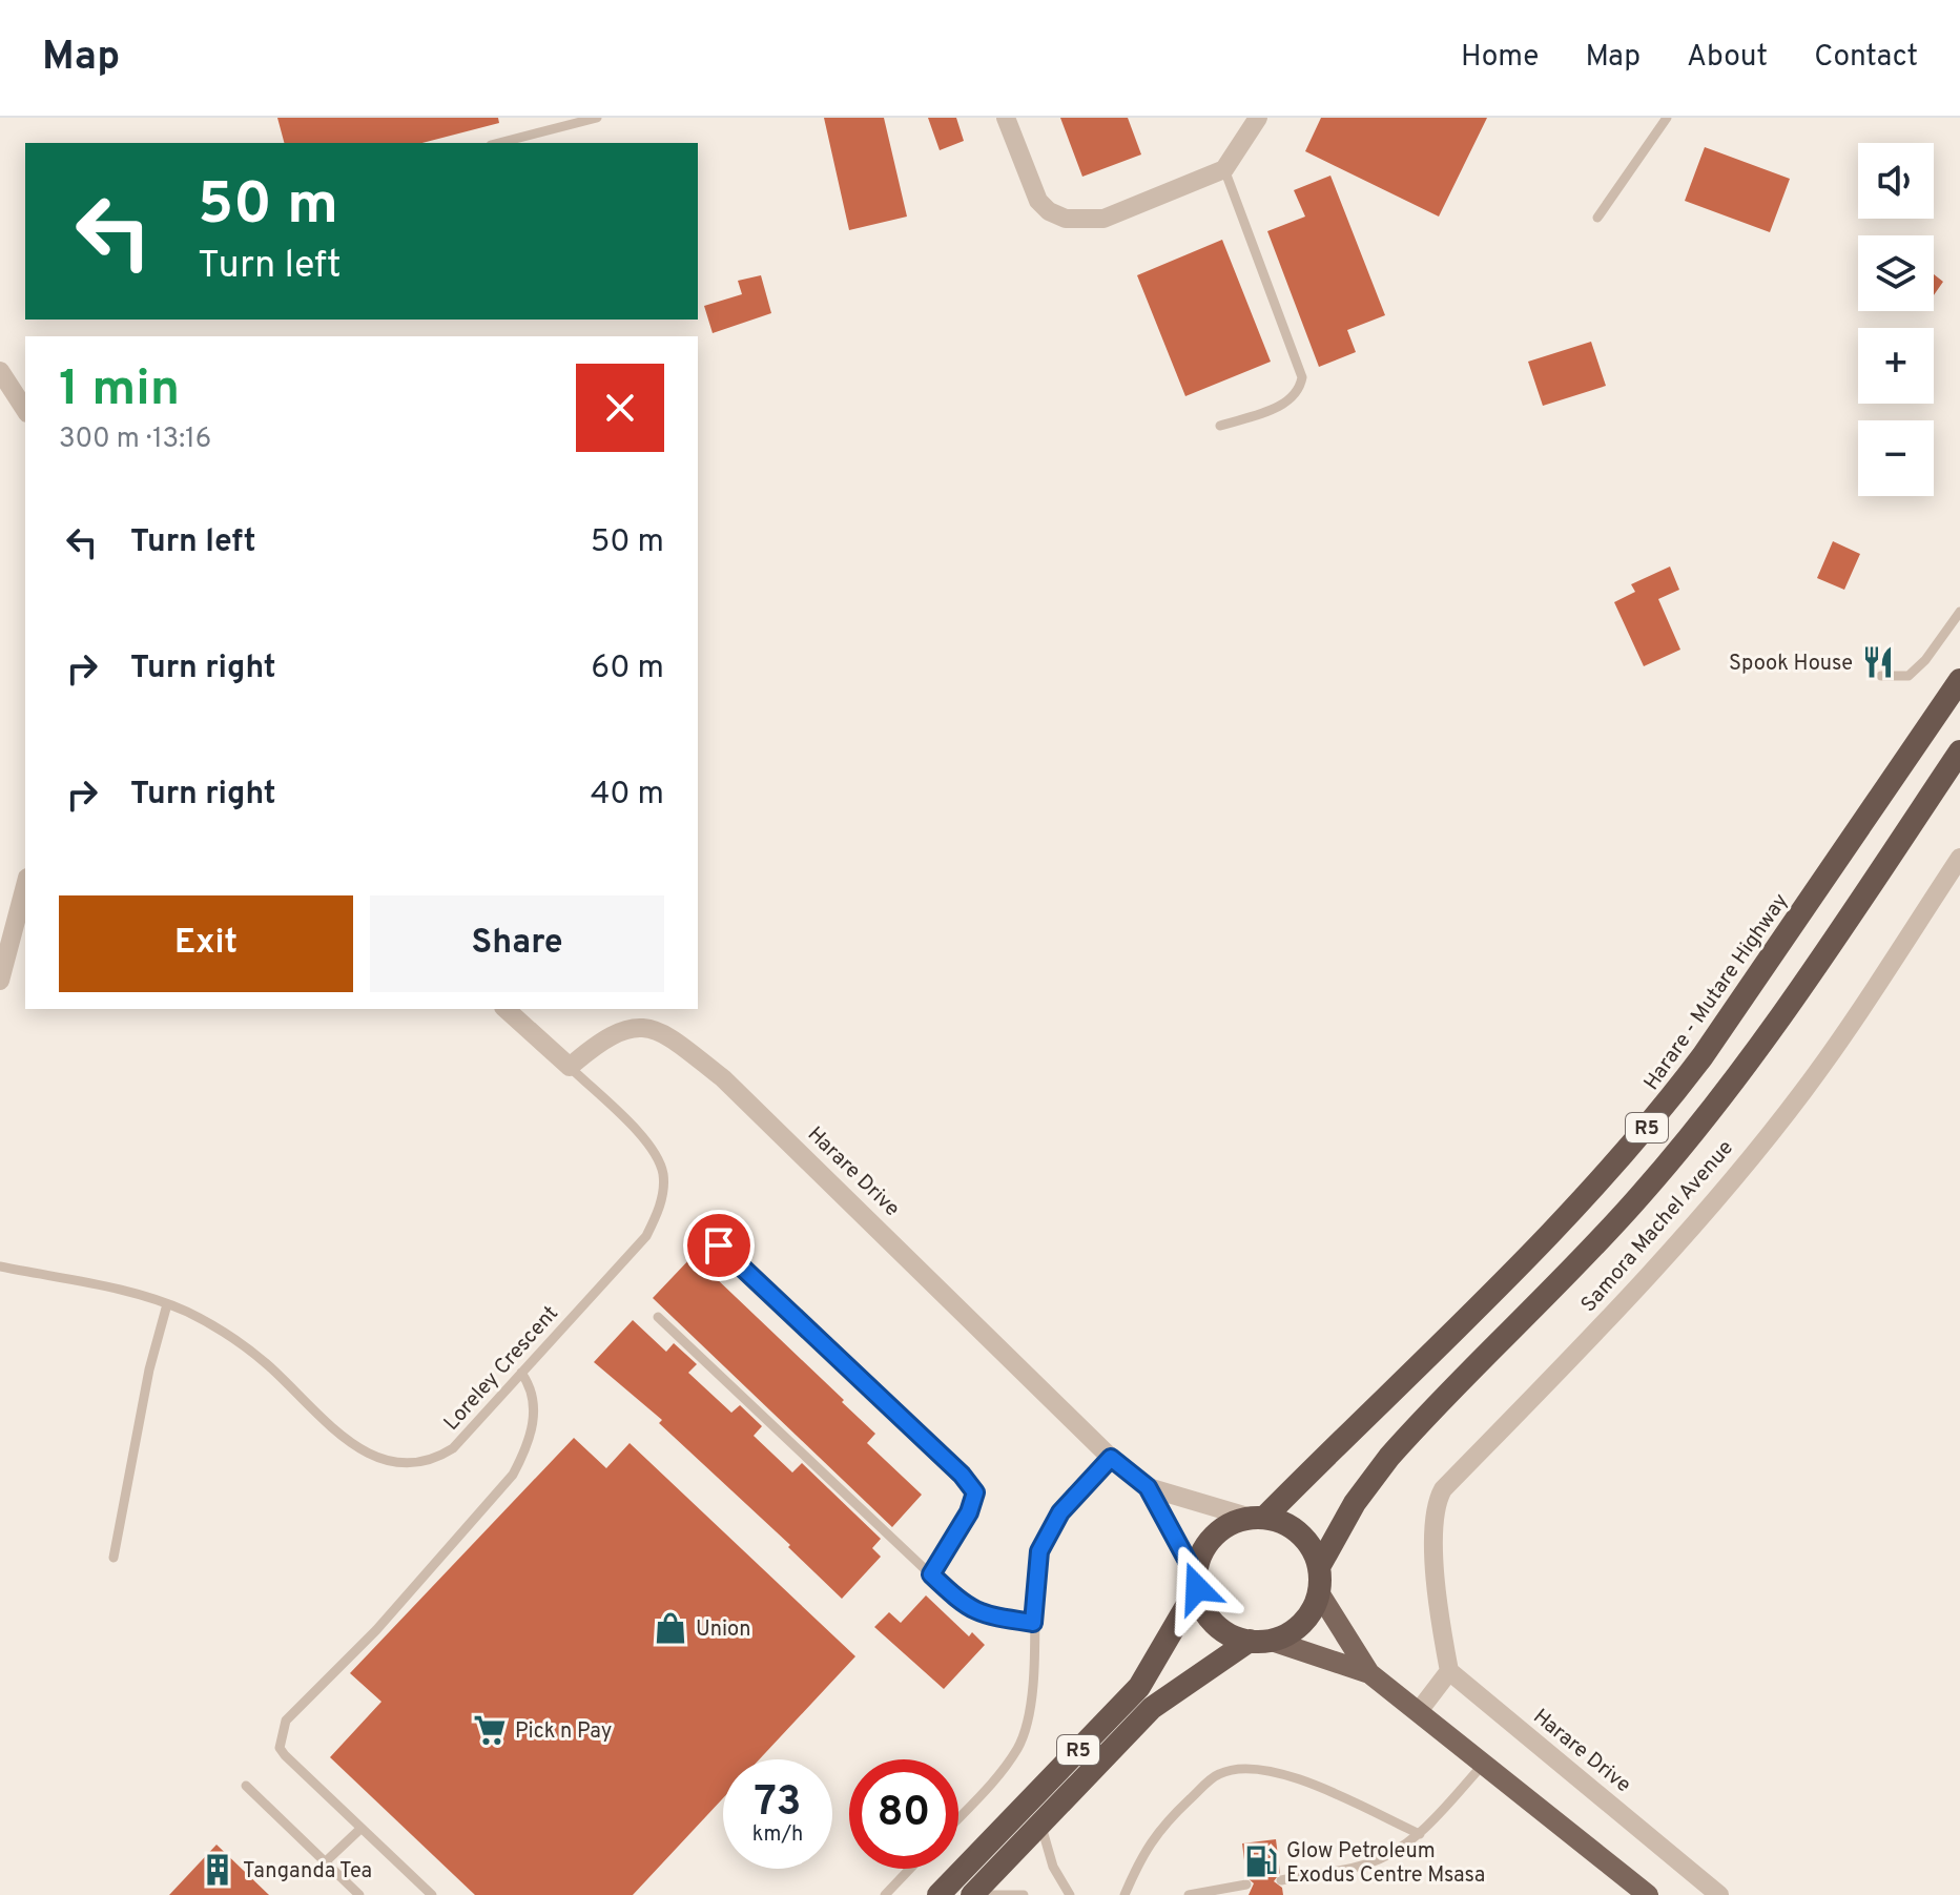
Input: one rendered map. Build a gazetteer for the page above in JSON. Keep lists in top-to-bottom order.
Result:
{
  "streets": {
    "highway": ["Harare - Mutare Highway", "R5"],
    "street": ["Harare Drive", "Samora Machel Avenue"],
    "lane": ["Loreley Crescent"]
  },
  "crossings": [
    ["Harare - Mutare Highway", "R5"],
    ["Harare - Mutare Highway", "Harare Drive"],
    ["R5", "Harare Drive"],
    ["Harare Drive", "Samora Machel Avenue"],
    ["Harare Drive", "Loreley Crescent"]
  ],
  "places": {
    "restaurant": ["Spook House"],
    "shop": ["Union"],
    "supermarket": ["Pick n Pay"],
    "fuel station": ["Glow Petroleum Exodus Centre Msasa"],
    "building": ["Tanganda Tea"]
  },
  "page": {
    "header": "Map",
    "nav": [
      "Home",
      "Map",
      "About",
      "Contact"
    ],
    "map_buttons": ["+", "−"],
    "turn": ["50 m", "Turn left"],
    "heading": ["1 min", "300 m · 13:16"],
    "list": [
      {
        "name": "Turn left",
        "value": "50 m"
      },
      {
        "name": "Turn right",
        "value": "60 m"
      },
      {
        "name": "Turn right",
        "value": "40 m"
      }
    ],
    "buttons": ["Exit", "Share"],
    "speed": "73 km/h",
    "limit": "80"
  }
}
